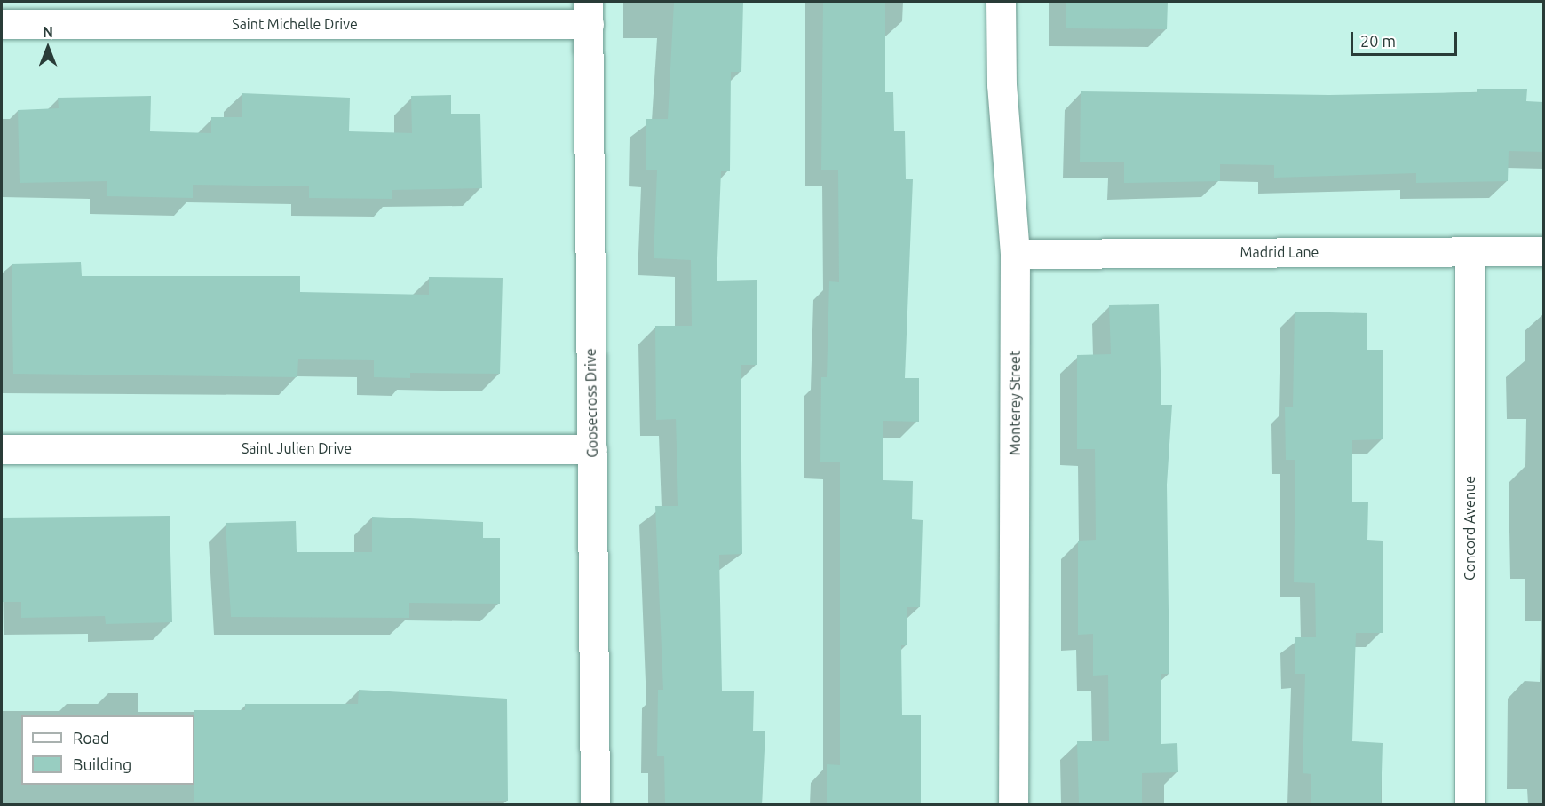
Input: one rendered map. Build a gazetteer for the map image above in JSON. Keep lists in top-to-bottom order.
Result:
{
  "streets": {
    "street": [
      "Saint Michelle Drive",
      "Madrid Lane",
      "Goosecross Drive",
      "Monterey Street",
      "Saint Julien Drive",
      "Concord Avenue"
    ]
  },
  "crossings": [
    ["Saint Michelle Drive", "Goosecross Drive"],
    ["Madrid Lane", "Monterey Street"],
    ["Madrid Lane", "Concord Avenue"],
    ["Goosecross Drive", "Saint Julien Drive"]
  ],
  "legend": ["Road", "Building"],
  "scale_bar": "20 m",
  "north": "top"
}
